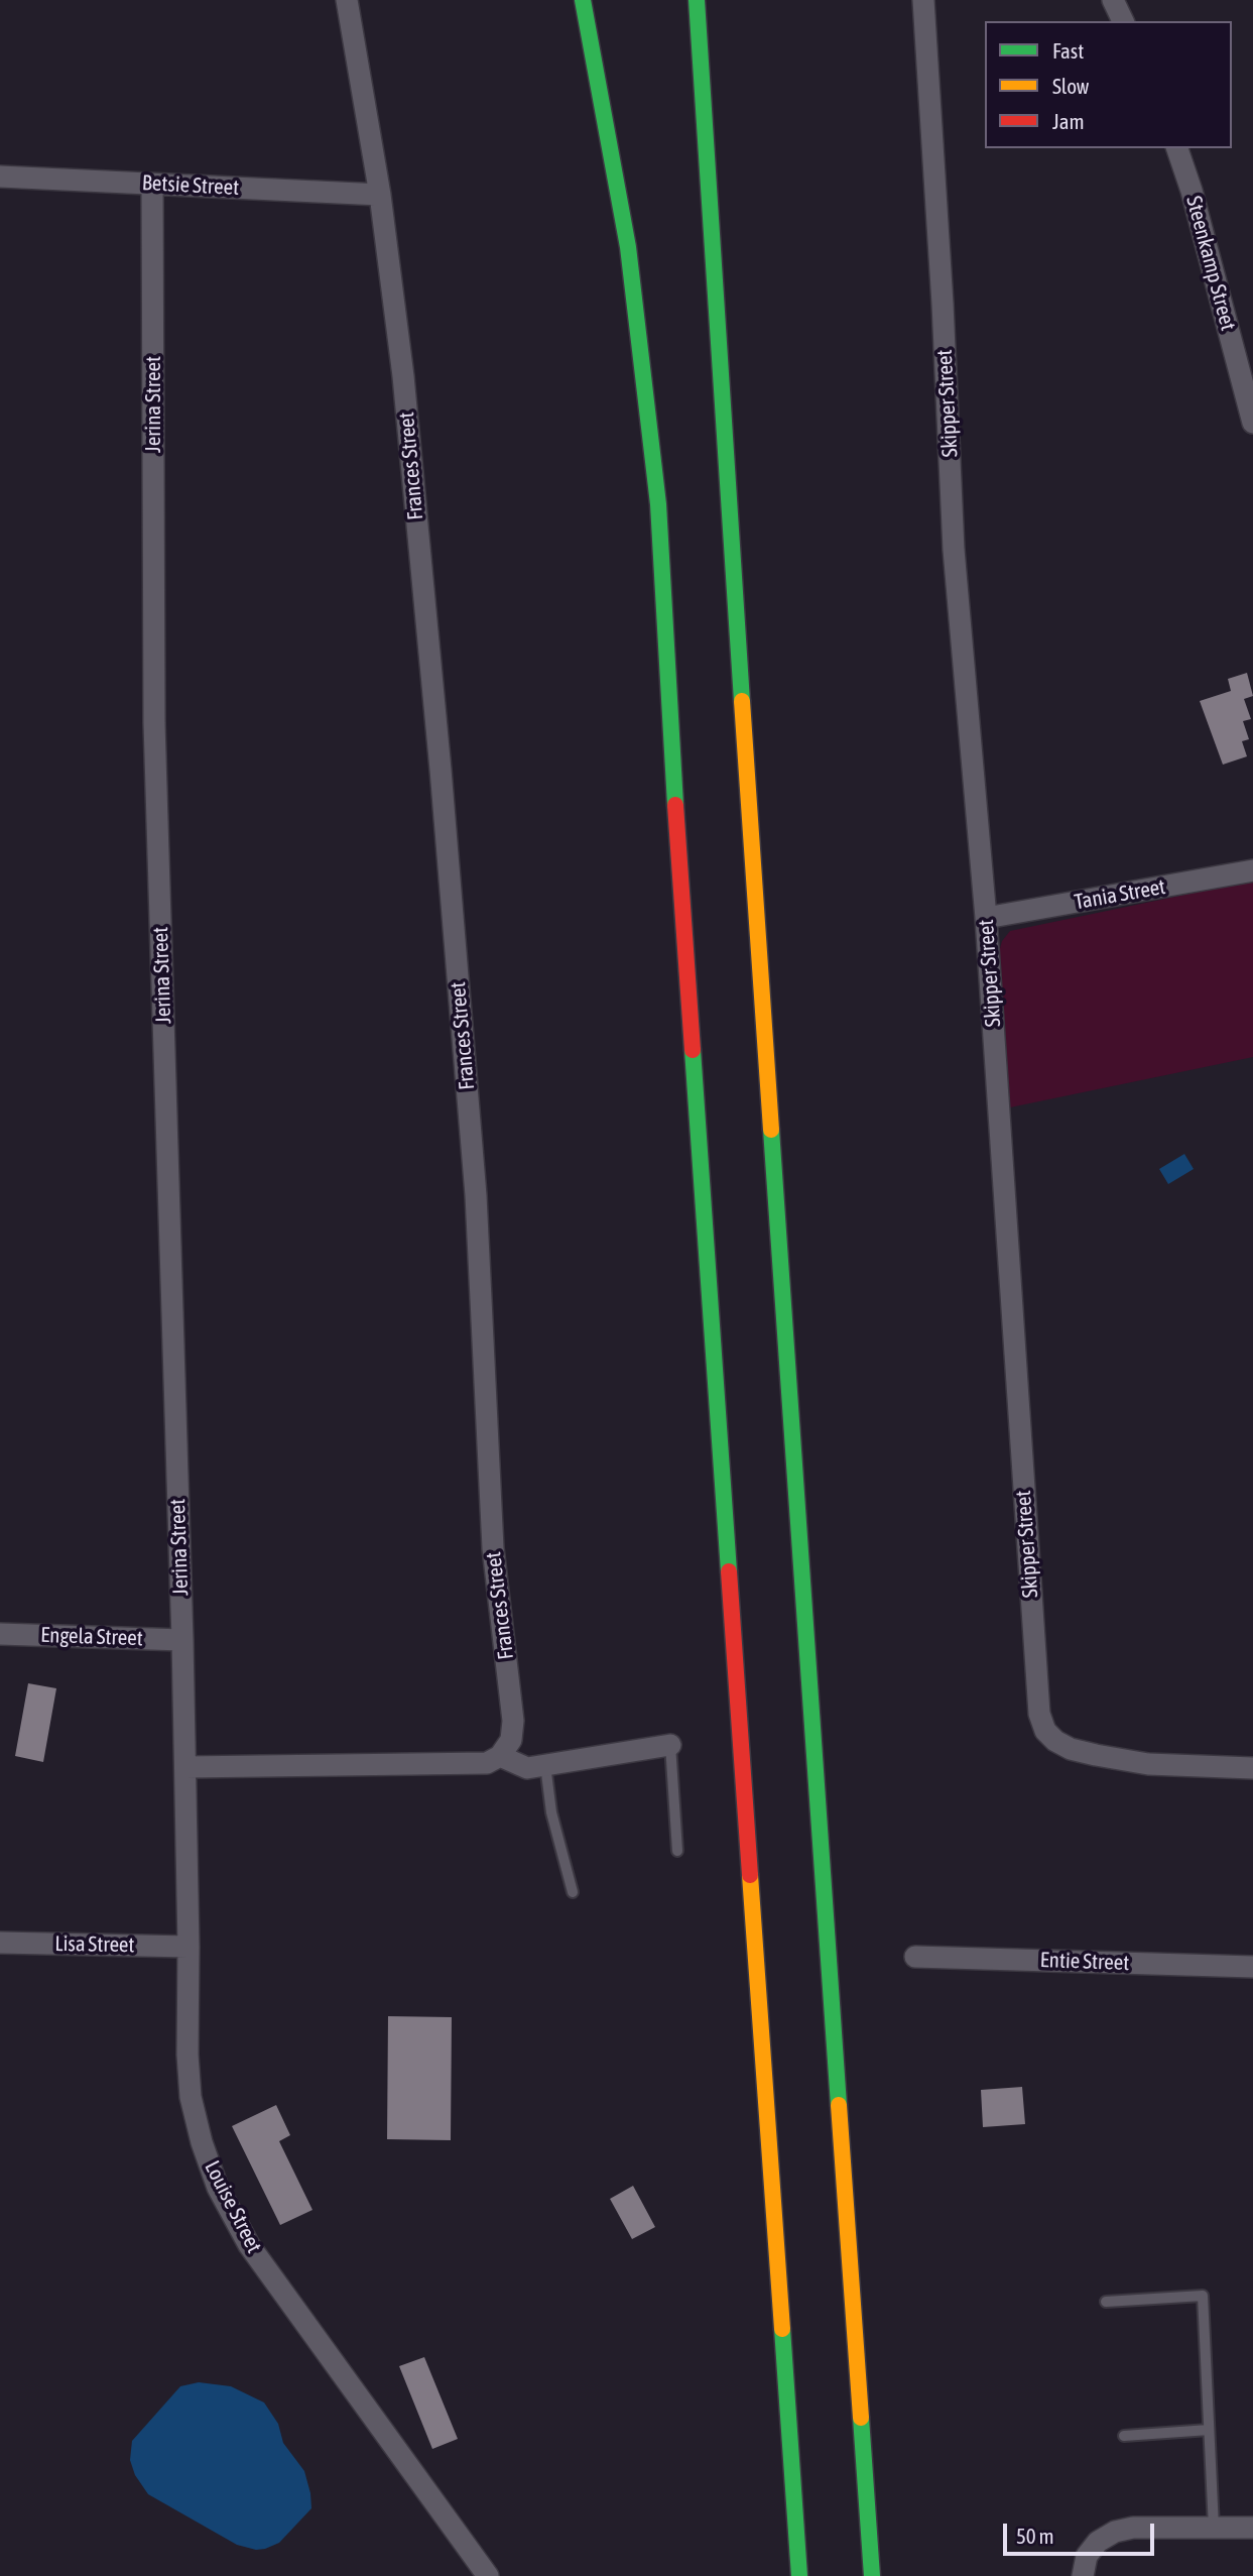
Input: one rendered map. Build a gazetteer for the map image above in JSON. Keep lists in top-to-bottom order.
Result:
{
  "streets": {
    "street": [
      "Betsie Street",
      "Steenkamp Street",
      "Skipper Street",
      "Jerina Street",
      "Frances Street",
      "Tania Street",
      "Engela Street",
      "Lisa Street",
      "Entie Street",
      "Louise Street"
    ]
  },
  "crossings": [
    ["Betsie Street", "Jerina Street"],
    ["Betsie Street", "Frances Street"],
    ["Skipper Street", "Tania Street"],
    ["Jerina Street", "Engela Street"],
    ["Jerina Street", "Louise Street"],
    ["Lisa Street", "Louise Street"]
  ],
  "legend": ["Fast", "Slow", "Jam"],
  "scale_bar": "50 m"
}
